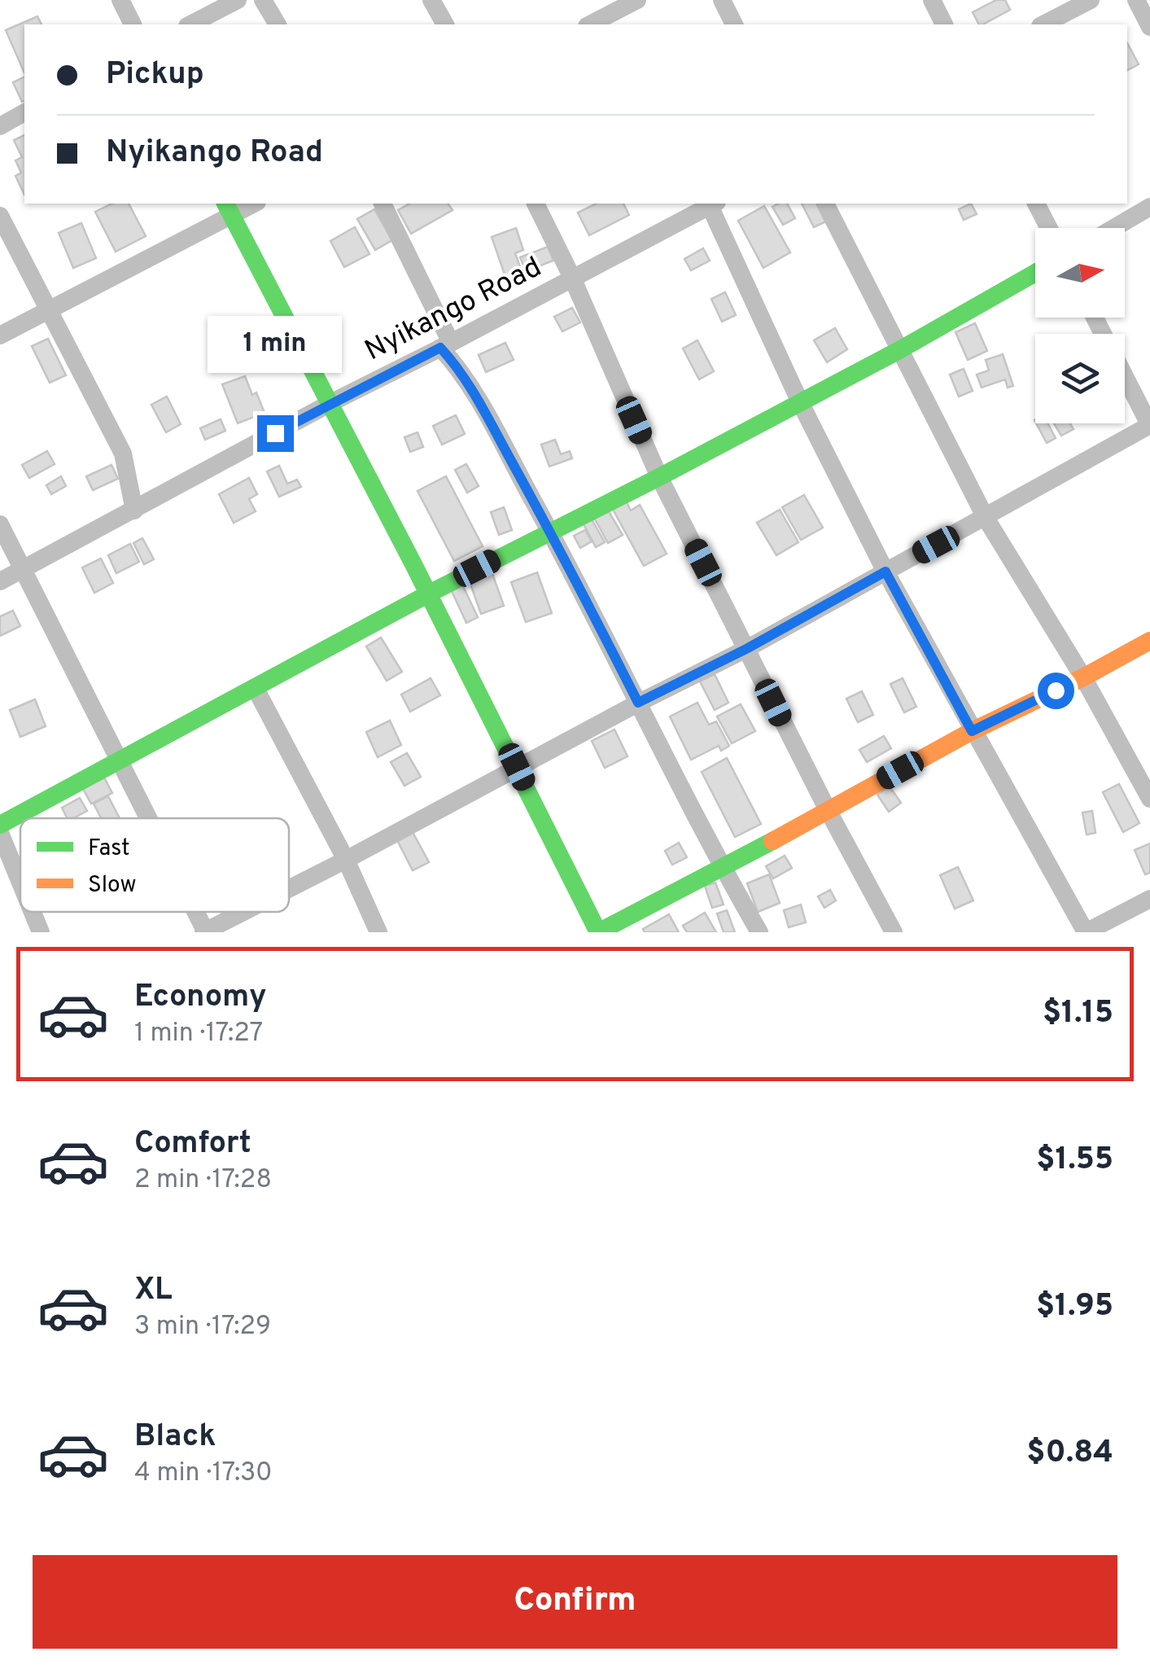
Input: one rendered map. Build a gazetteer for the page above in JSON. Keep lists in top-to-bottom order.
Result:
{
  "streets": {
    "street": ["Nyikango Road"]
  },
  "legend": ["Fast", "Slow"],
  "north": "right",
  "page": {
    "banner": ["Pickup", "Nyikango Road"],
    "bubble": "1 min",
    "list": [
      {
        "name": "Economy",
        "note": "1 min · 17:27",
        "value": "$1.15"
      },
      {
        "name": "Comfort",
        "note": "2 min · 17:28",
        "value": "$1.55"
      },
      {
        "name": "XL",
        "note": "3 min · 17:29",
        "value": "$1.95"
      },
      {
        "name": "Black",
        "note": "4 min · 17:30",
        "value": "$0.84"
      }
    ],
    "buttons": "Confirm"
  }
}
